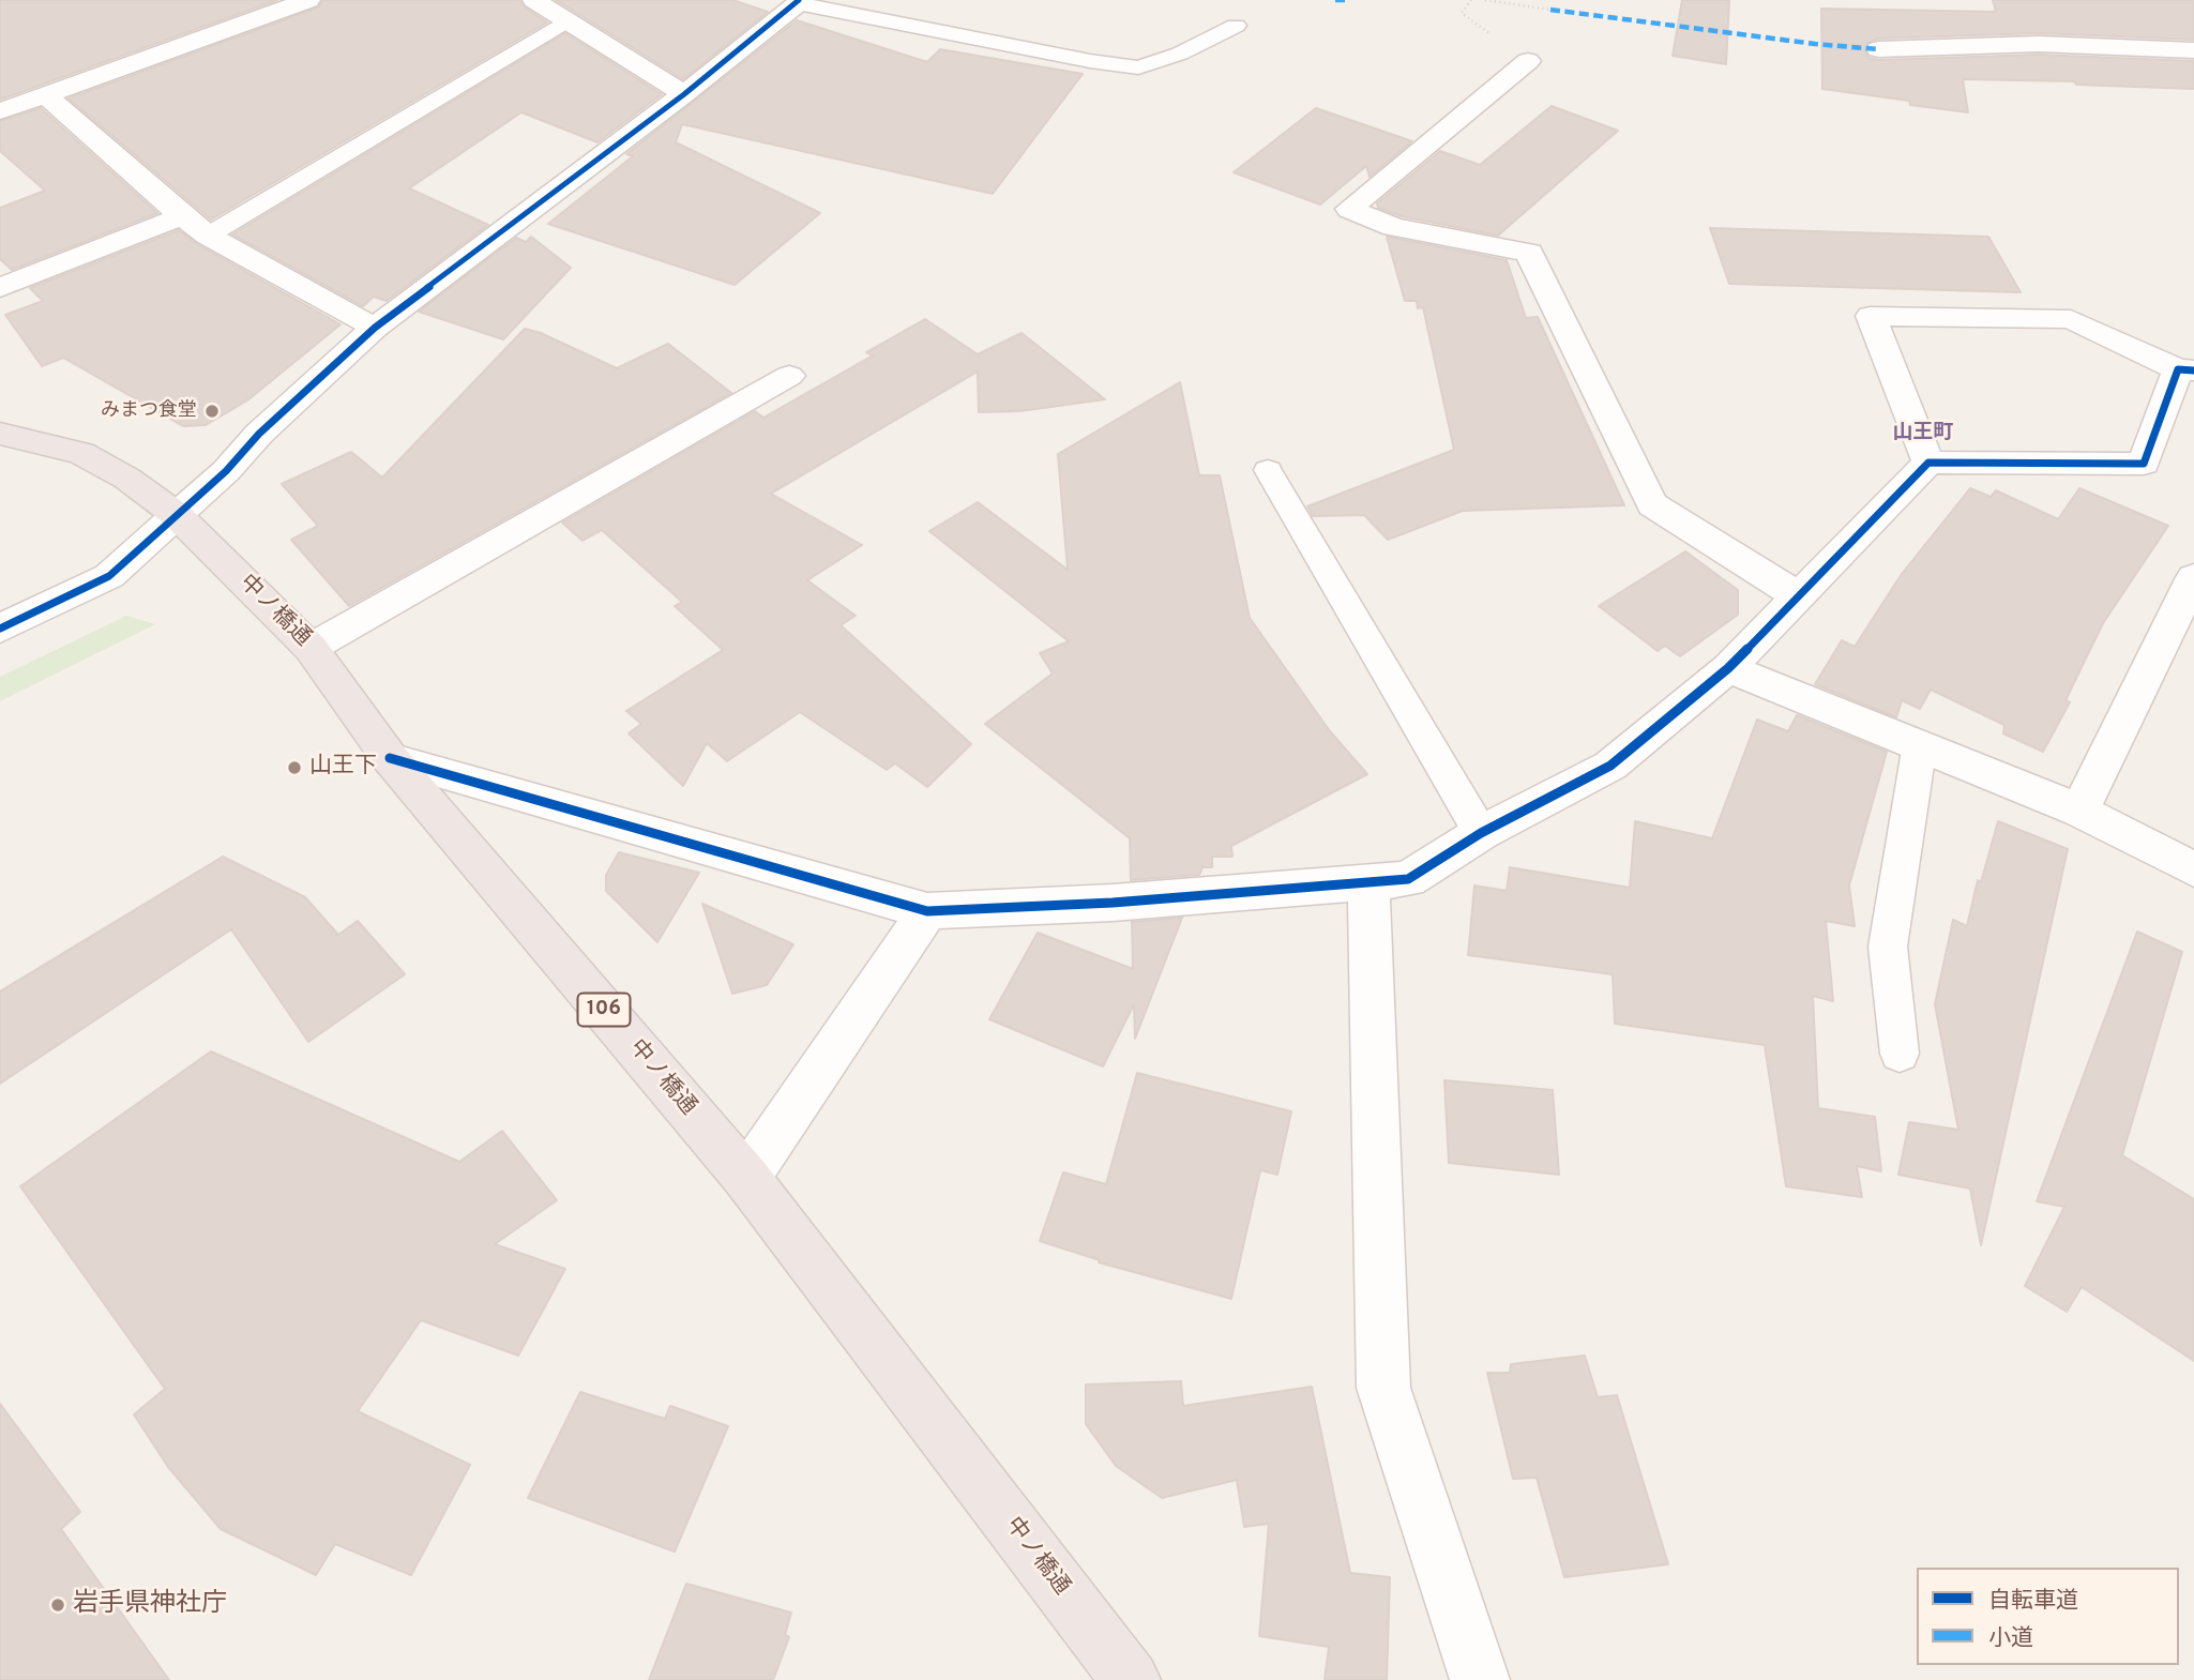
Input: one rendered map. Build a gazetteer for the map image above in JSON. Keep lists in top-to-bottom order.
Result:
{
  "streets": {
    "highway": ["中ノ橋通", "106"]
  },
  "districts": ["山王町"],
  "places": ["みまつ食堂", "山王下", "岩手県神社庁"],
  "legend": ["自転車道", "小道"]
}
